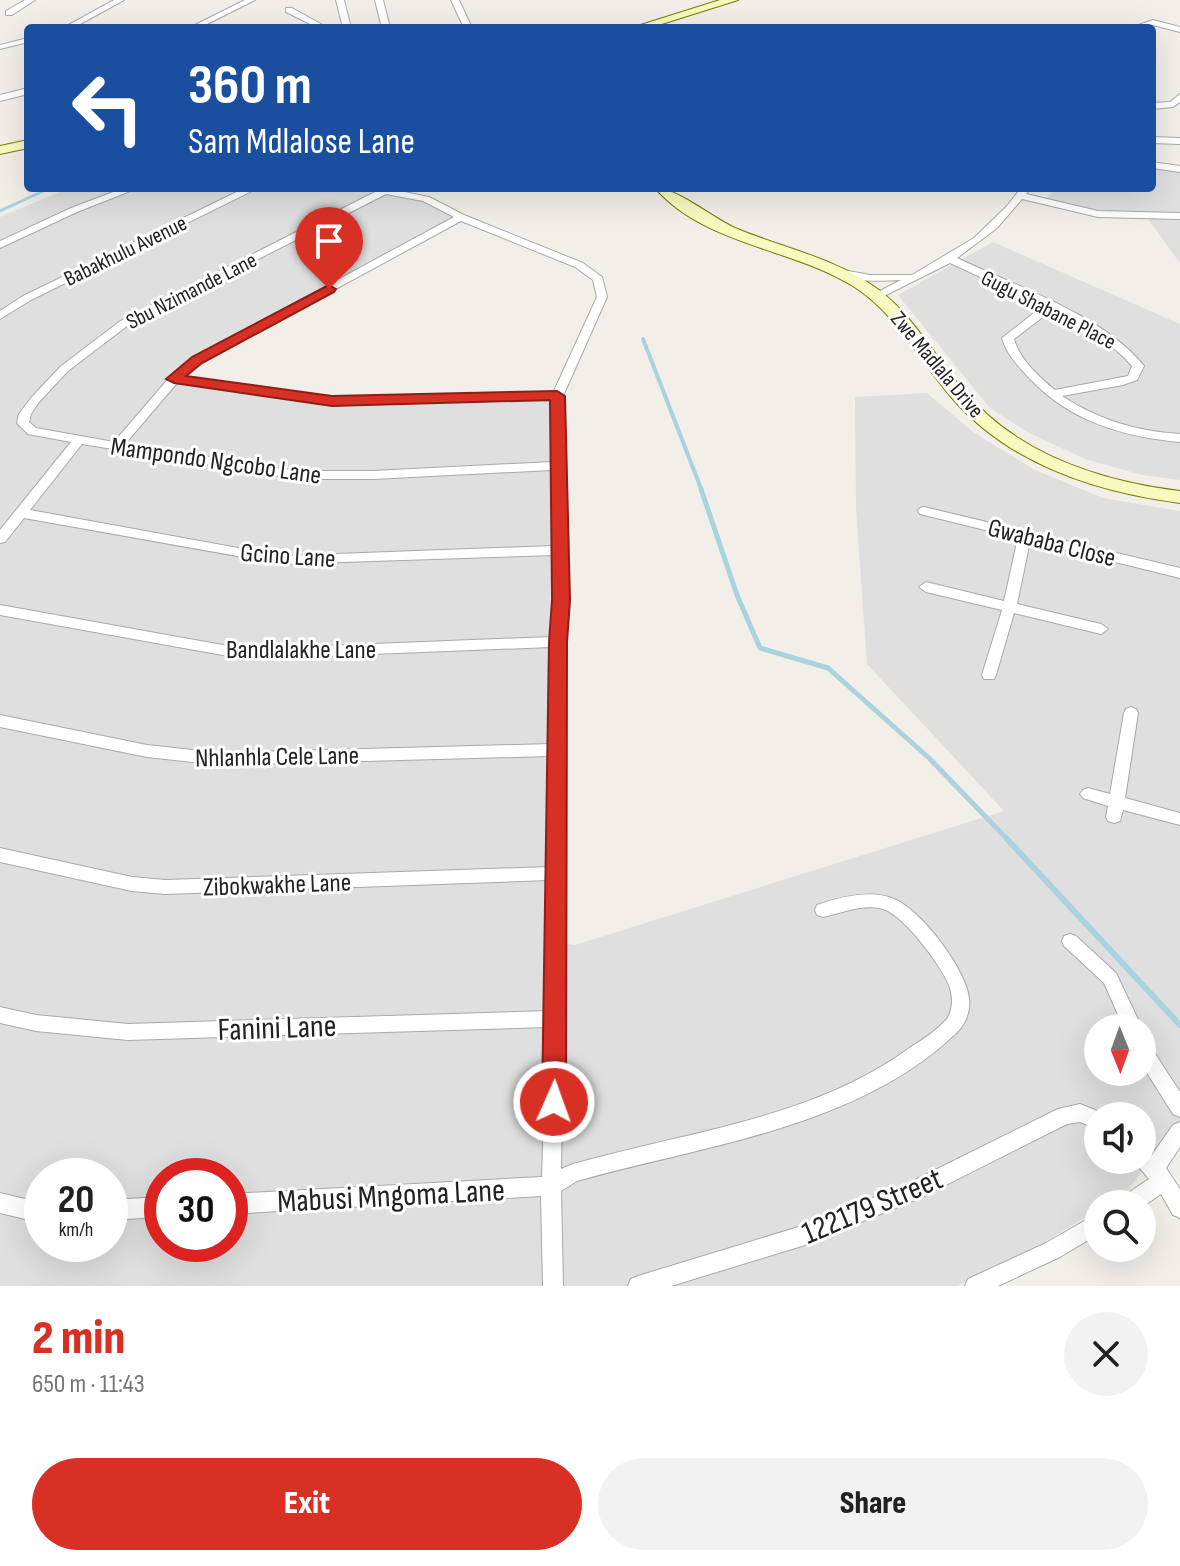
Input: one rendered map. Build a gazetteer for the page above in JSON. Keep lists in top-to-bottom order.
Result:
{
  "streets": {
    "street": [
      "Babakhulu Avenue",
      "Sbu Nzimande Lane",
      "Gugu Shabane Place",
      "Zwe Madlala Drive",
      "Mampondo Ngcobo Lane",
      "Gwababa Close",
      "Gcino Lane",
      "Bandlalakhe Lane",
      "Nhlanhla Cele Lane",
      "Zibokwakhe Lane",
      "Fanini Lane",
      "Mabusi Mngoma Lane",
      "122179 Street"
    ]
  },
  "crossings": [
    ["Sbu Nzimande Lane", "Mampondo Ngcobo Lane"]
  ],
  "north": "bottom",
  "page": {
    "turn": ["360 m", "Sam Mdlalose Lane"],
    "speed": "20 km/h",
    "limit": "30",
    "heading": ["2 min", "650 m · 11:43"],
    "buttons": ["Exit", "Share"]
  }
}
